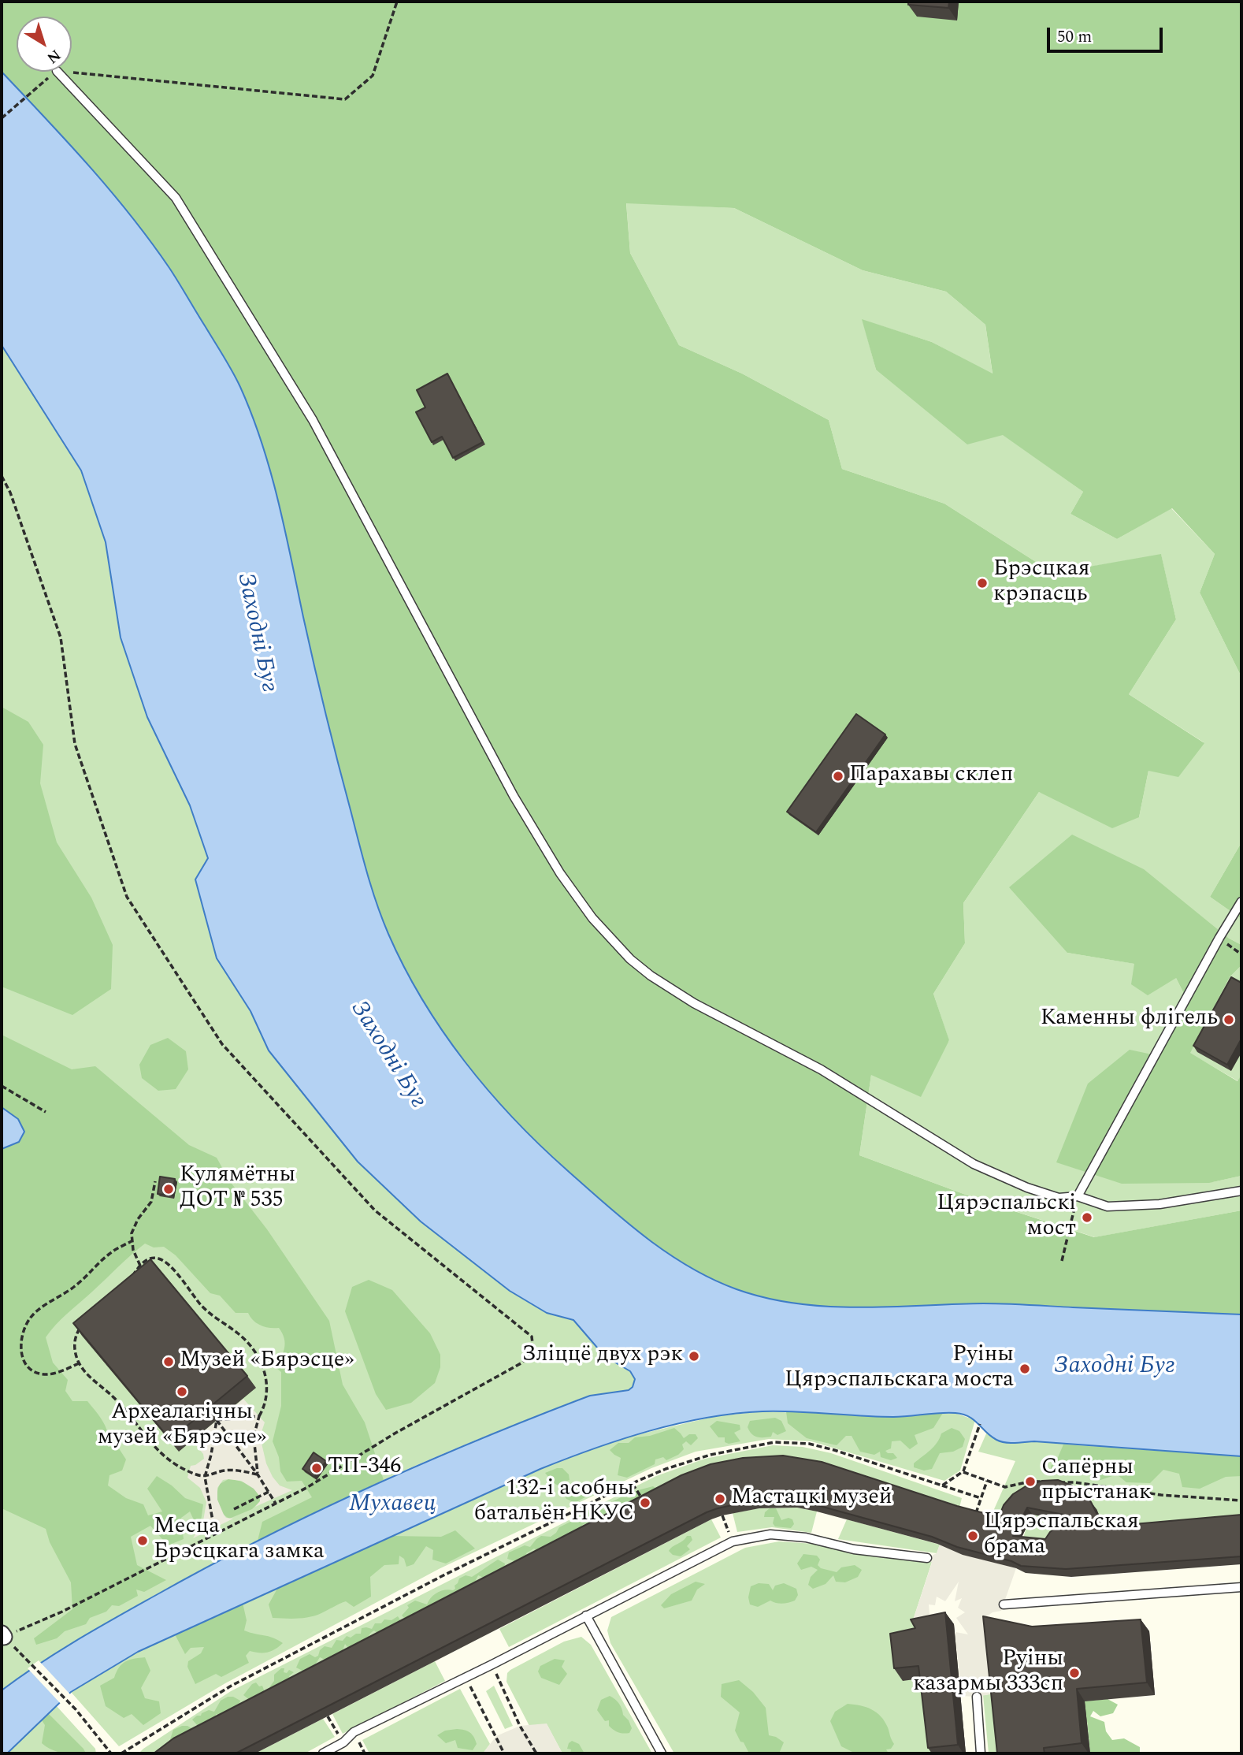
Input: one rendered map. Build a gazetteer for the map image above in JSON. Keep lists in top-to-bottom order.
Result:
{
  "water": ["Заходні Буг", "Мухавец"],
  "places": [
    "Брэсцкая крэпасць",
    "Парахавы склеп",
    "Каменны флігель",
    "Кулямётны ДОТ № 535",
    "Цярэспальскі мост",
    "Зліццё двух рэк",
    "Музей «Бярэсце»",
    "Руіны Цярэспальскага моста",
    "Археалагічны музей «Бярэсце»",
    "ТП-346",
    "Сапёрны прыстанак",
    "Мастацкі музей",
    "132-і асобны батальён НКУС",
    "Цярэспальская брама",
    "Месца Брэсцкага замка",
    "Руіны казармы 333сп"
  ],
  "scale_bar": "50 m",
  "north": "bottom right"
}
